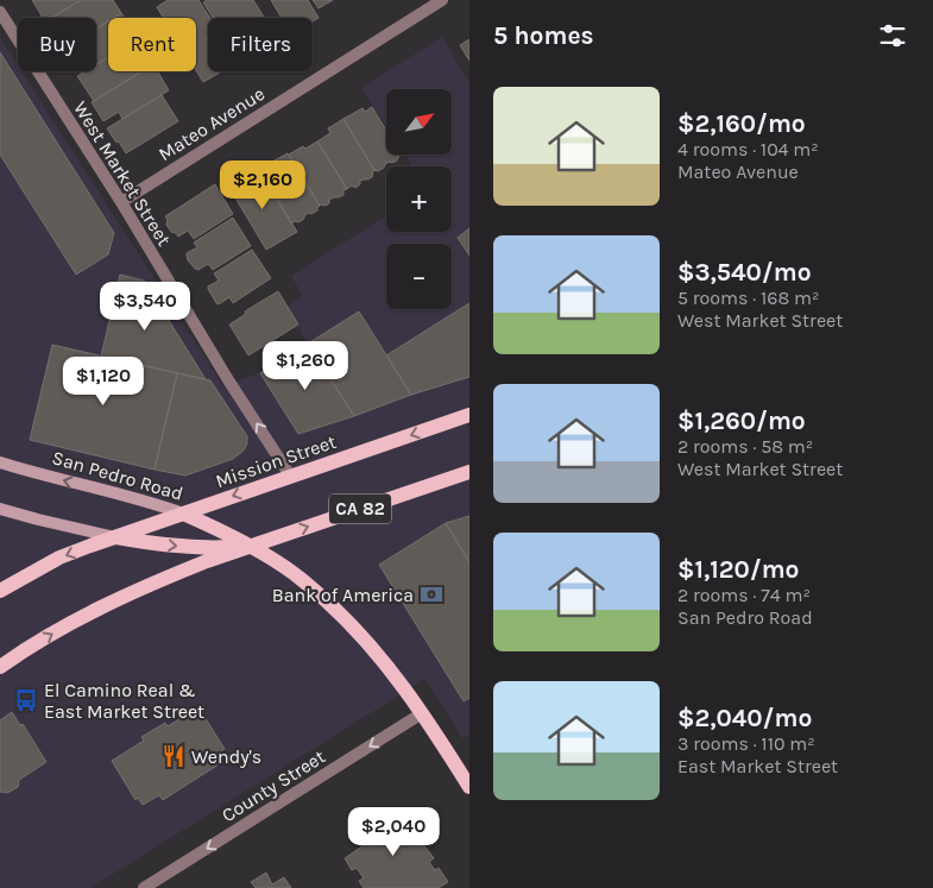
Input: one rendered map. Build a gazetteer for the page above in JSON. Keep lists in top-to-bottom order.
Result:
{
  "streets": {
    "main road": ["Mission Street", "San Pedro Road", "CA 82"],
    "street": ["Mateo Avenue", "West Market Street", "County Street"]
  },
  "crossings": [
    ["Mateo Avenue", "West Market Street"],
    ["West Market Street", "Mission Street"],
    ["Mission Street", "San Pedro Road"],
    ["San Pedro Road", "CA 82"],
    ["San Pedro Road", "County Street"]
  ],
  "one_way": ["West Market Street", "County Street"],
  "places": {
    "bank": ["Bank of America"],
    "bus stop": ["El Camino Real & East Market Street"],
    "restaurant": ["Wendy's"]
  },
  "north": "top right",
  "page": {
    "heading": "5 homes",
    "chip": ["Buy", "Rent", "Filters"],
    "list": [
      {
        "name": "$2,160/mo",
        "note": "4 rooms · 104 m² · Mateo Avenue"
      },
      {
        "name": "$3,540/mo",
        "note": "5 rooms · 168 m² · West Market Street"
      },
      {
        "name": "$1,260/mo",
        "note": "2 rooms · 58 m² · West Market Street"
      },
      {
        "name": "$1,120/mo",
        "note": "2 rooms · 74 m² · San Pedro Road"
      },
      {
        "name": "$2,040/mo",
        "note": "3 rooms · 110 m² · East Market Street"
      }
    ],
    "map_buttons": ["+", "−"],
    "price": [
      "$2,160",
      "$3,540",
      "$1,260",
      "$1,120",
      "$2,040"
    ]
  }
}
